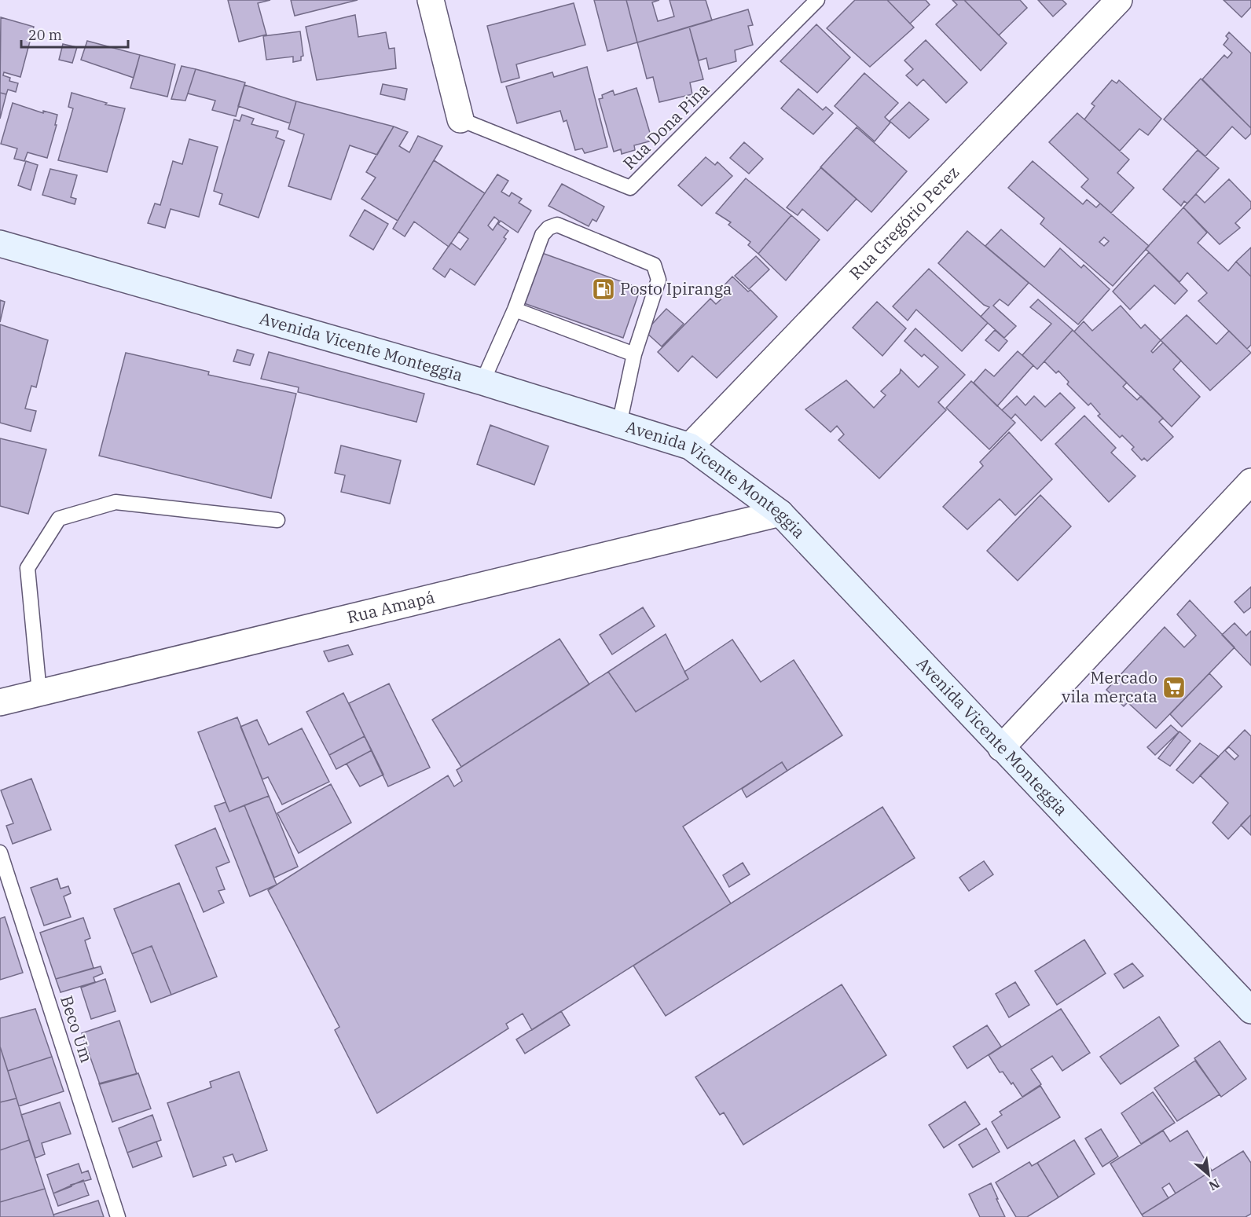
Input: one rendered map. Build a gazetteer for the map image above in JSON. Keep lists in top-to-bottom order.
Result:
{
  "streets": {
    "main road": ["Avenida Vicente Monteggia"],
    "street": ["Rua Gregório Perez", "Rua Amapá"],
    "lane": ["Rua Dona Pina", "Beco Um"]
  },
  "crossings": [
    ["Rua Gregório Perez", "Avenida Vicente Monteggia"],
    ["Avenida Vicente Monteggia", "Rua Amapá"]
  ],
  "places": {
    "fuel station": ["Posto Ipiranga"],
    "supermarket": ["Mercado vila mercata"]
  },
  "scale_bar": "20 m",
  "north": "bottom right"
}
